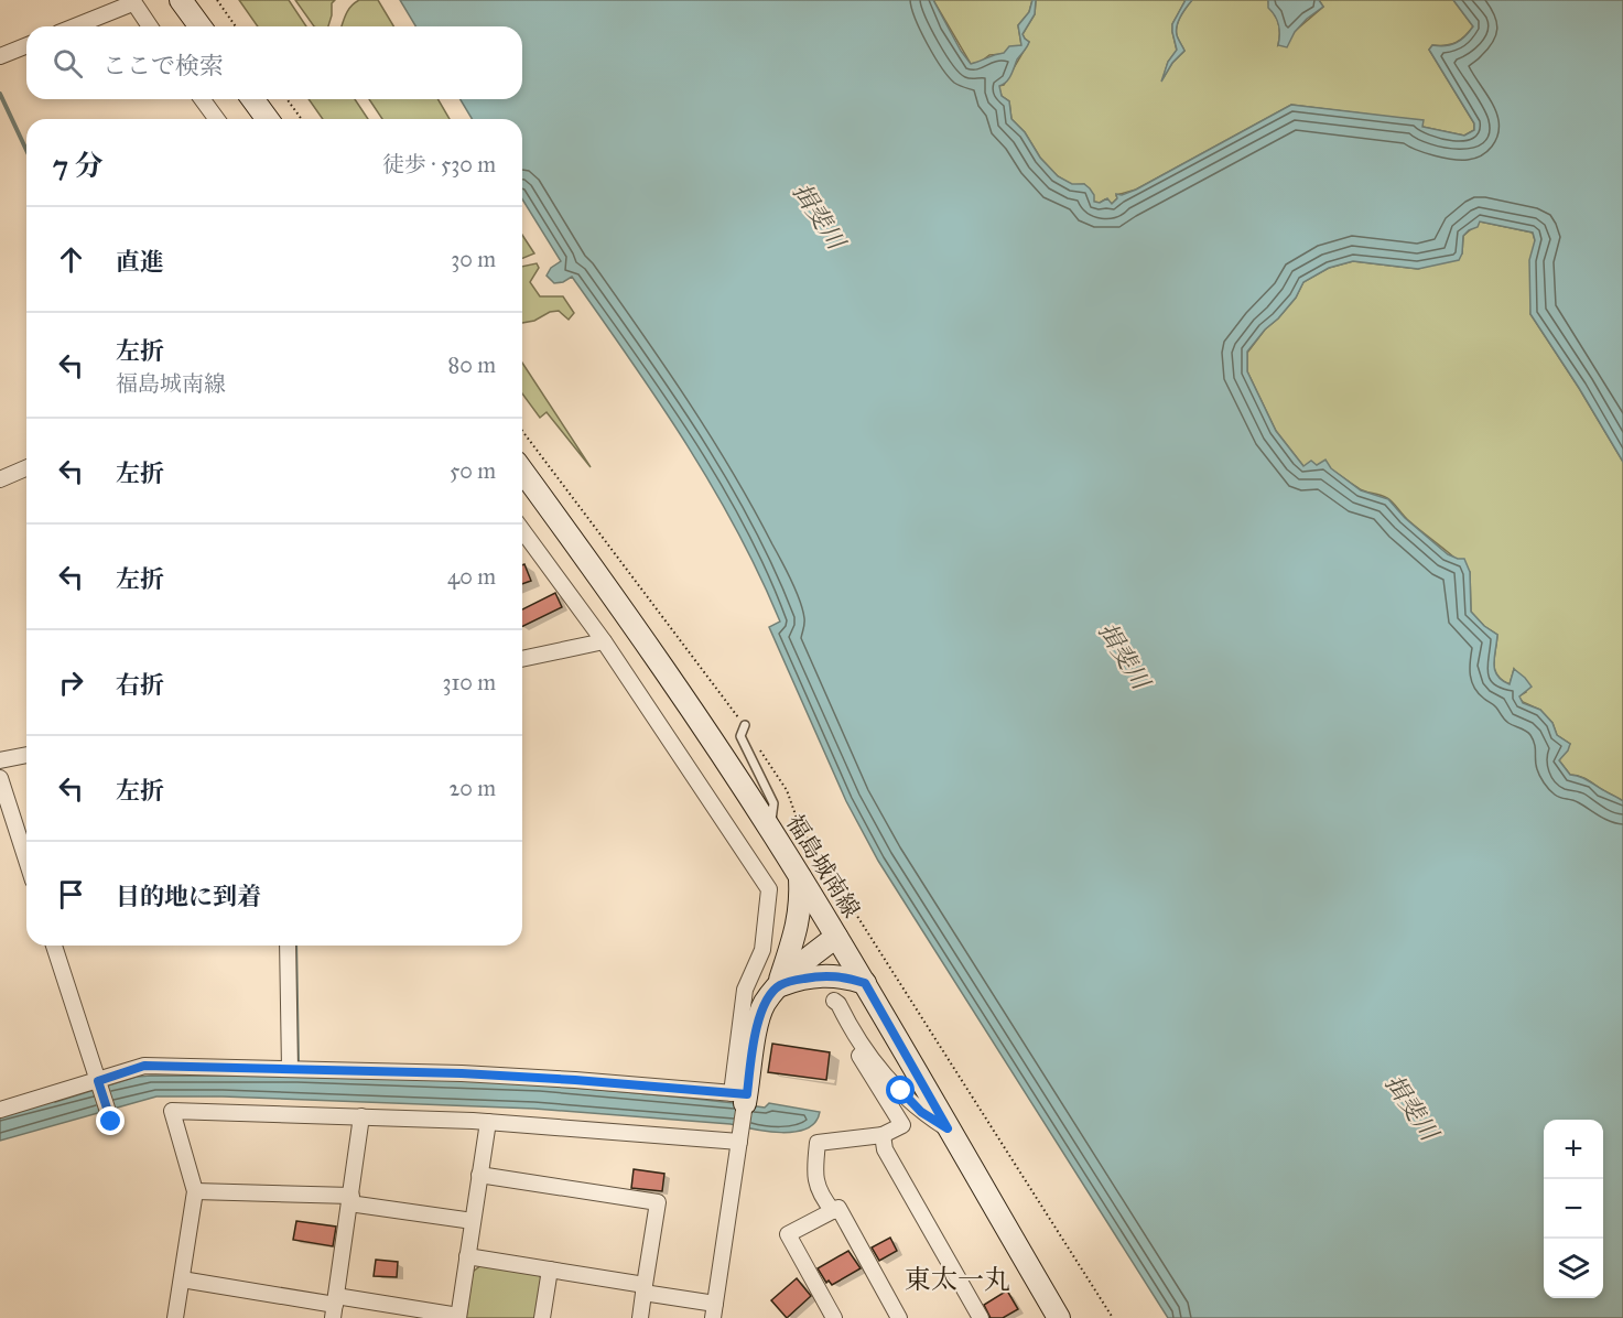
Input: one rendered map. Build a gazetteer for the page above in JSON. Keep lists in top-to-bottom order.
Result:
{
  "streets": {
    "main road": ["福島城南線"]
  },
  "districts": ["東太一丸"],
  "water": ["揖斐川"],
  "page": {
    "search": "ここで検索",
    "heading": ["7 分", "徒歩 · 530 m"],
    "list": [
      ["直進", "30 m"],
      ["左折", "福島城南線", "80 m"],
      ["左折", "50 m"],
      ["左折", "40 m"],
      ["右折", "310 m"],
      ["左折", "20 m"],
      "目的地に到着"
    ],
    "map_buttons": ["+", "−"]
  }
}
